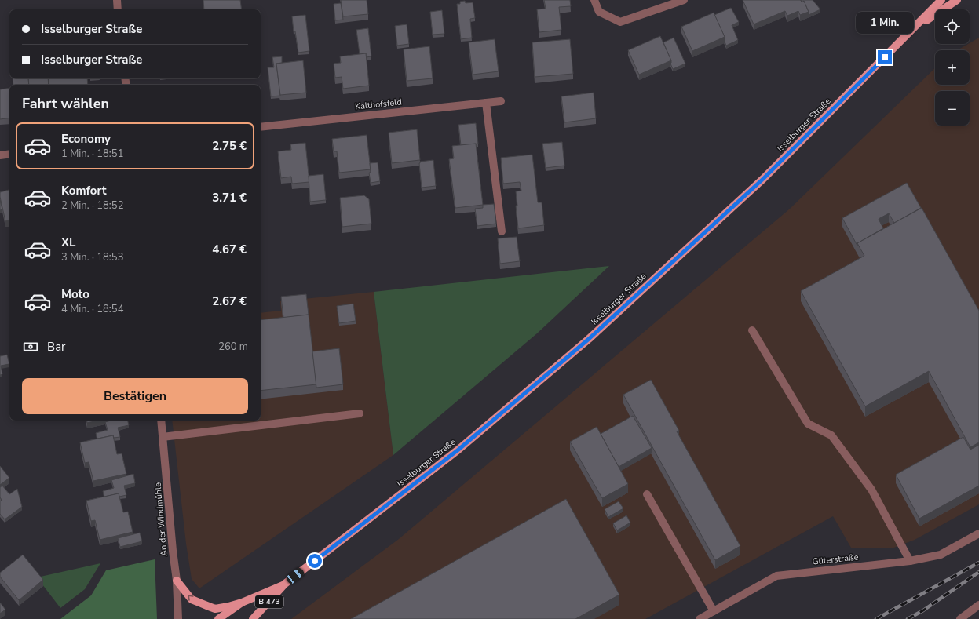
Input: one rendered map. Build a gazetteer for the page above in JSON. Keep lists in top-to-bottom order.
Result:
{
  "streets": {
    "main road": ["Isselburger Straße", "B 473"],
    "street": ["Kalthofsfeld", "An der Windmühle", "Güterstraße"]
  },
  "crossings": [
    ["Isselburger Straße", "B 473"],
    ["An der Windmühle", "B 473"]
  ],
  "page": {
    "map_buttons": ["+", "−"],
    "banner": ["Isselburger Straße", "Isselburger Straße"],
    "bubble": "1 Min.",
    "heading": "Fahrt wählen",
    "list": [
      {
        "name": "Economy",
        "note": "1 Min. · 18:51",
        "value": "2.75 €"
      },
      {
        "name": "Komfort",
        "note": "2 Min. · 18:52",
        "value": "3.71 €"
      },
      {
        "name": "XL",
        "note": "3 Min. · 18:53",
        "value": "4.67 €"
      },
      {
        "name": "Moto",
        "note": "4 Min. · 18:54",
        "value": "2.67 €"
      }
    ],
    "pay": ["Bar", "260 m"],
    "buttons": "Bestätigen"
  }
}
